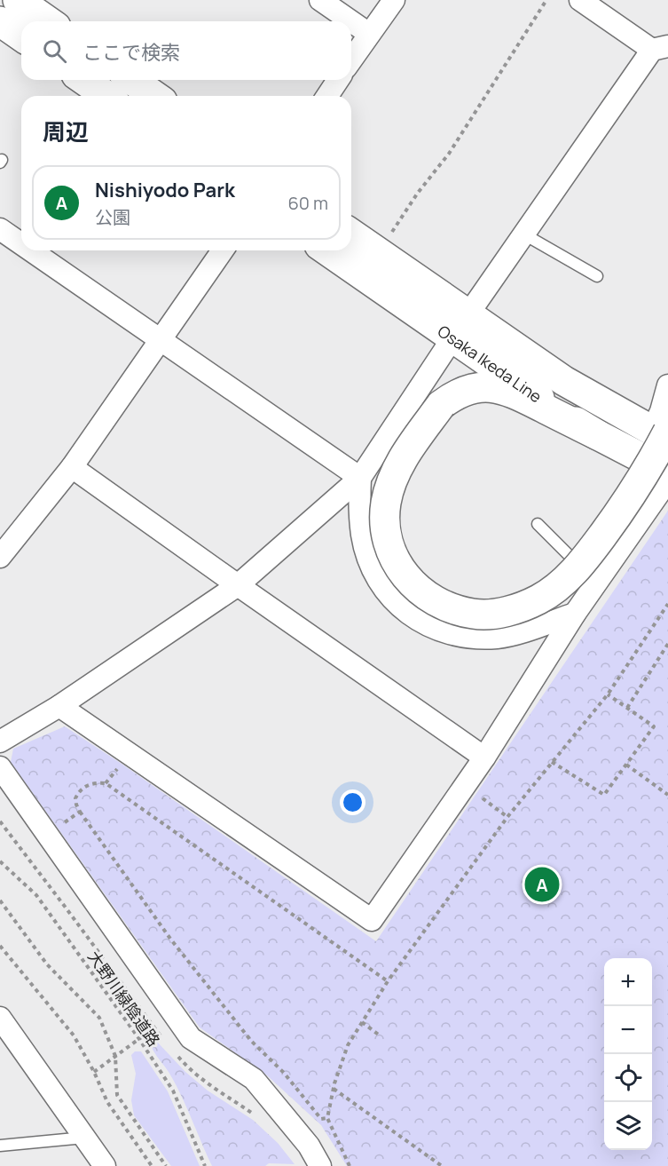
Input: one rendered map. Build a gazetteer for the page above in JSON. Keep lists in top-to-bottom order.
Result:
{
  "streets": {
    "main road": ["Osaka Ikeda Line"],
    "path": ["大野川緑陰道路"]
  },
  "page": {
    "search": "ここで検索",
    "heading": "周辺",
    "list": [
      {
        "mark": "A",
        "name": "Nishiyodo Park",
        "note": "公園",
        "value": "60 m"
      }
    ],
    "pins": "A",
    "map_buttons": ["+", "−"]
  }
}
